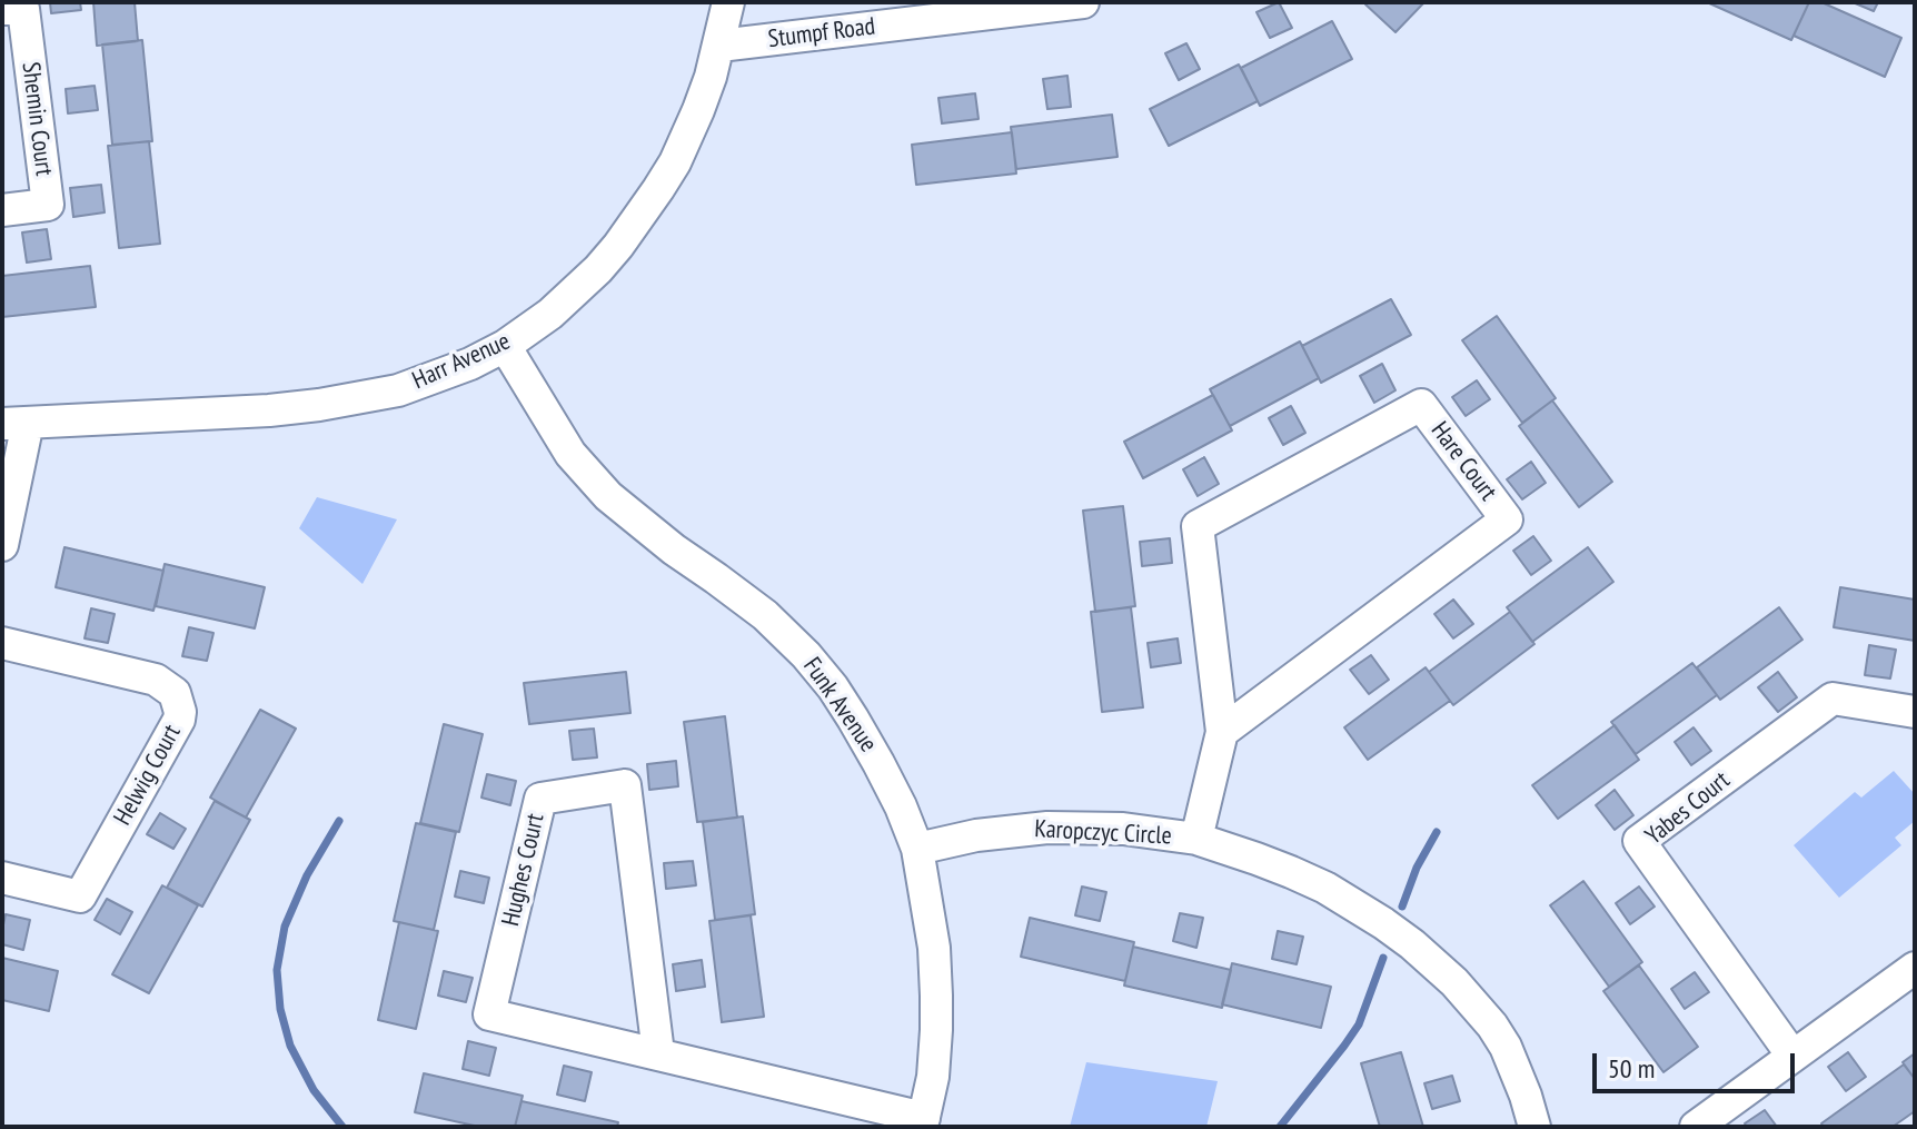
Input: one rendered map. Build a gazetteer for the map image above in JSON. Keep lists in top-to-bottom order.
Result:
{
  "streets": {
    "street": [
      "Stumpf Road",
      "Shemin Court",
      "Harr Avenue",
      "Hare Court",
      "Funk Avenue",
      "Helwig Court",
      "Yabes Court",
      "Karopczyc Circle",
      "Hughes Court"
    ]
  },
  "crossings": [
    ["Stumpf Road", "Harr Avenue"],
    ["Harr Avenue", "Funk Avenue"],
    ["Hare Court", "Karopczyc Circle"],
    ["Funk Avenue", "Karopczyc Circle"],
    ["Funk Avenue", "Hughes Court"]
  ],
  "scale_bar": "50 m"
}
